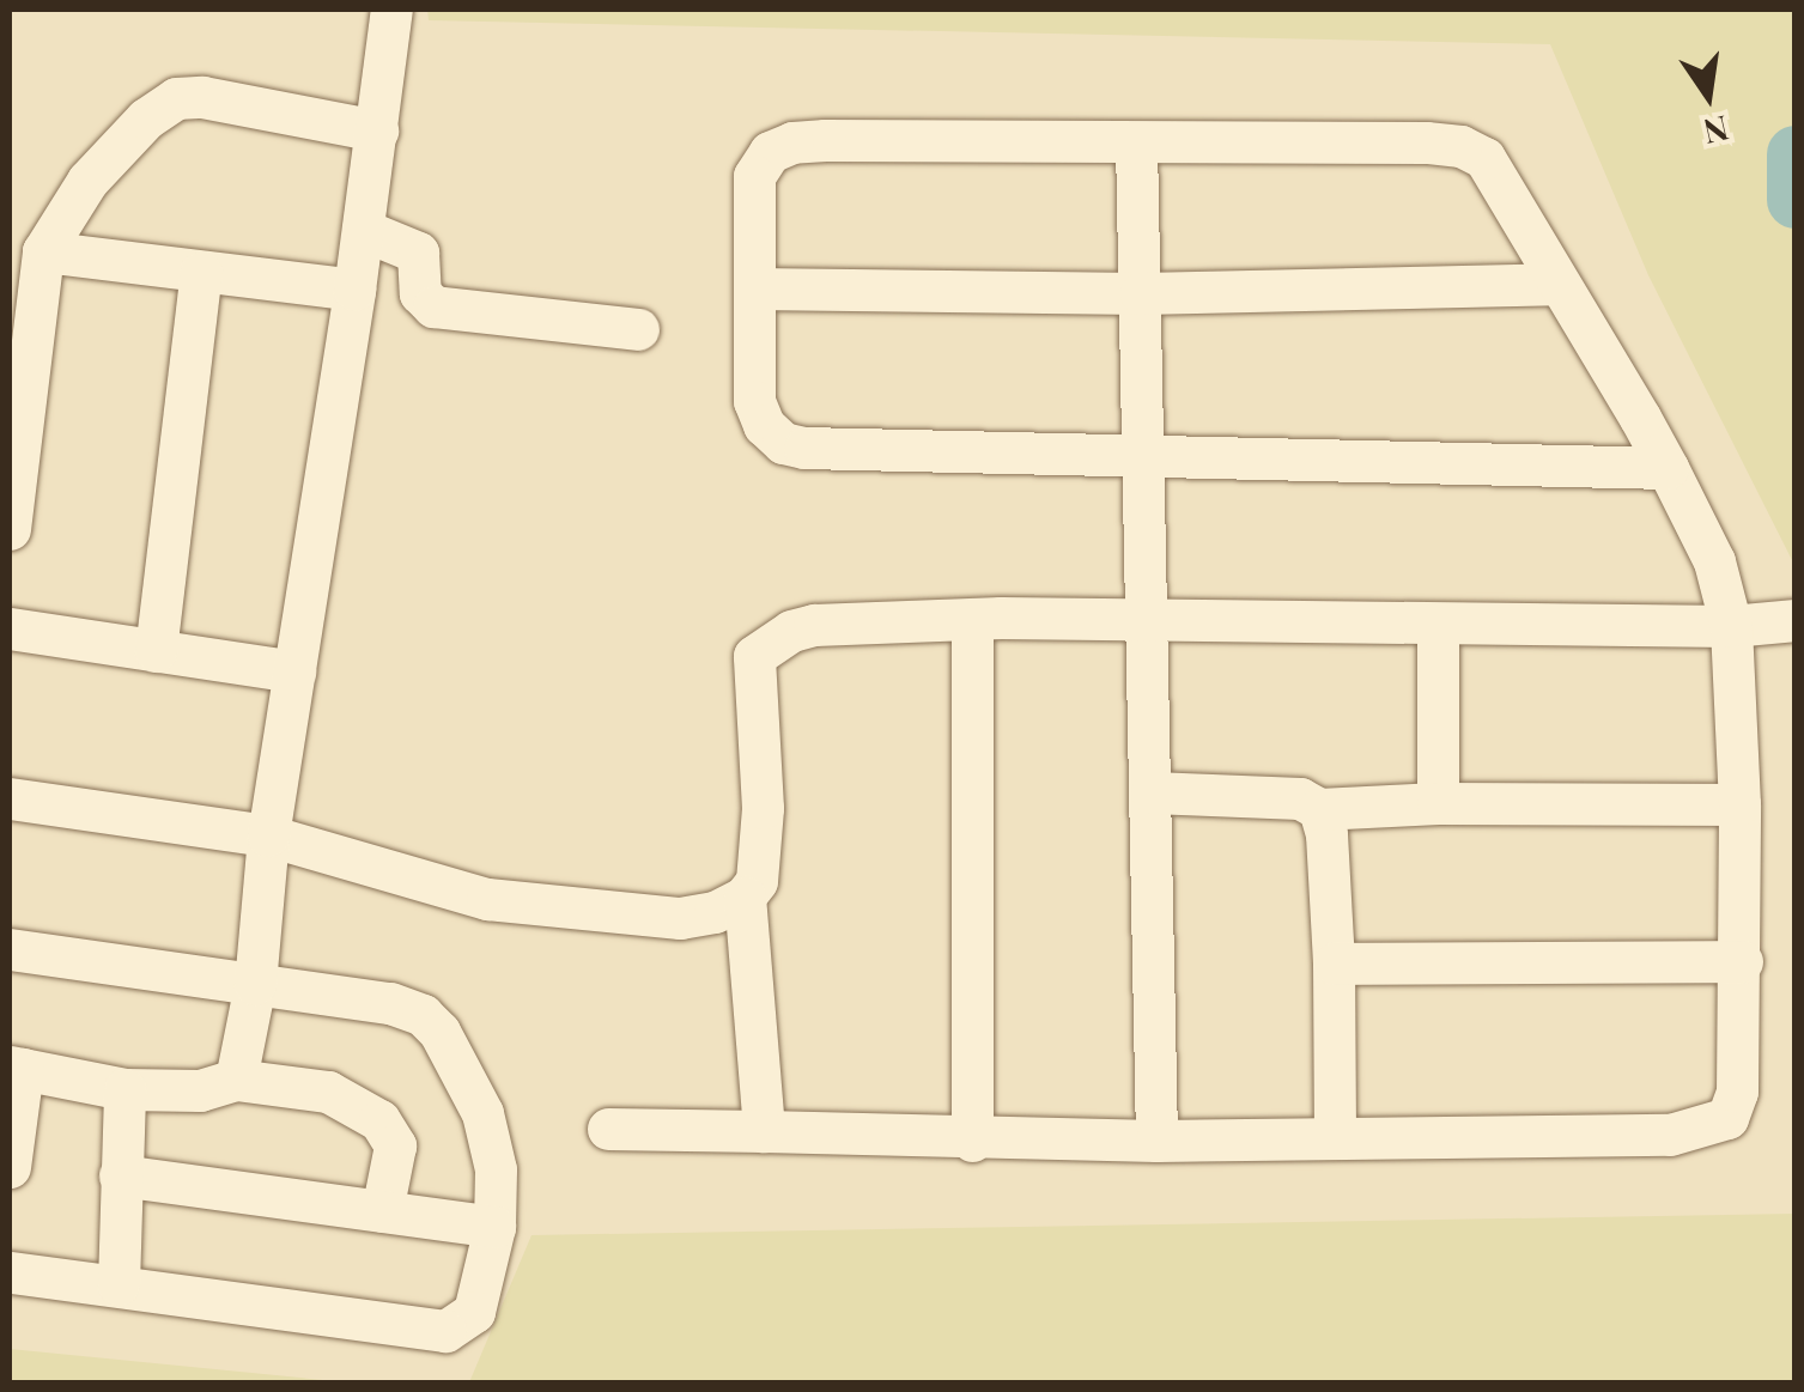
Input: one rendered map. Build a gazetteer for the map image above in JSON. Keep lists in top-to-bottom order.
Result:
{
  "north": "bottom"
}
